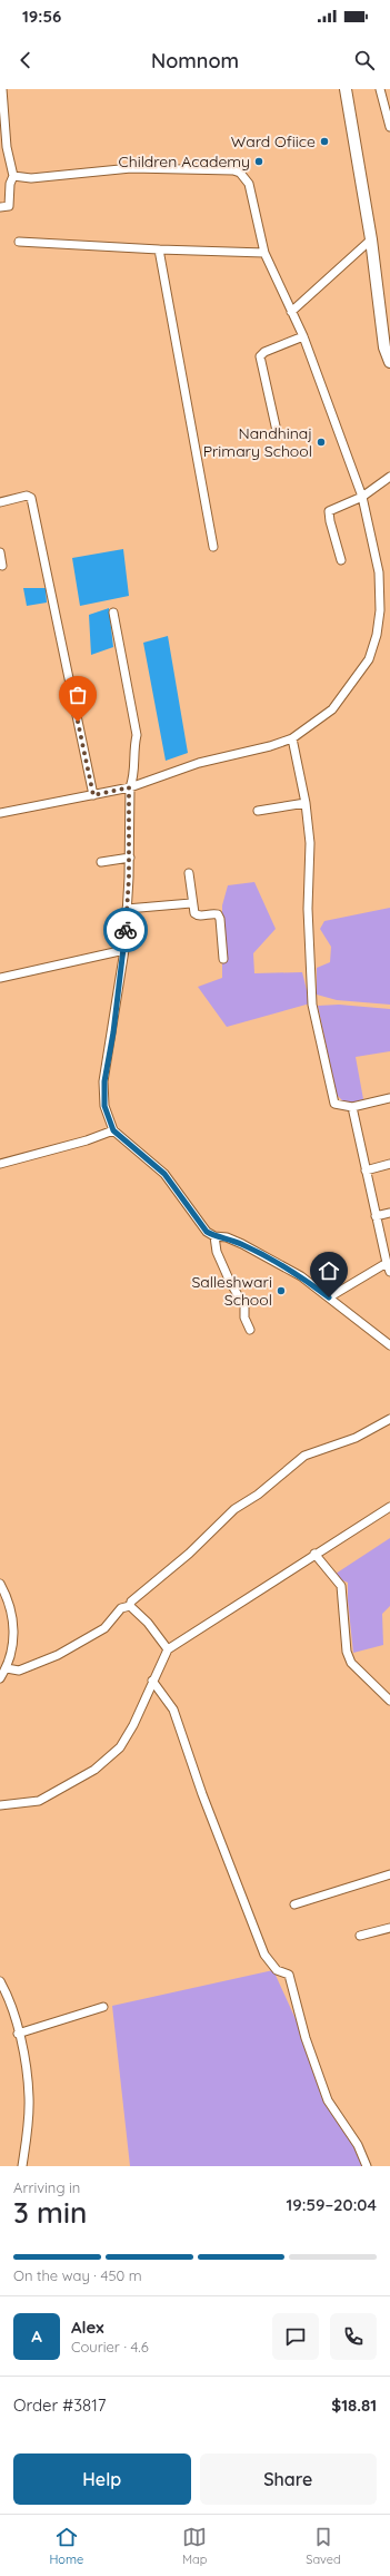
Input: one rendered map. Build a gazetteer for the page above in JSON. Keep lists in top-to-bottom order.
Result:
{
  "places": [
    "Ward Ofiice",
    "Children Academy",
    "Nandhinaj Primary School",
    "Salleshwari School"
  ],
  "page": {
    "status": "19:56",
    "header": "Nomnom",
    "heading": ["3 min", "Arriving in", "19:59–20:04"],
    "panel": [
      "Alex",
      "Courier · 4.6",
      "Order #3817",
      "$18.81"
    ],
    "bar": "On the way · 450 m",
    "round": "A",
    "buttons": ["Help", "Share"],
    "tabs": ["Home", "Map", "Saved"]
  }
}
